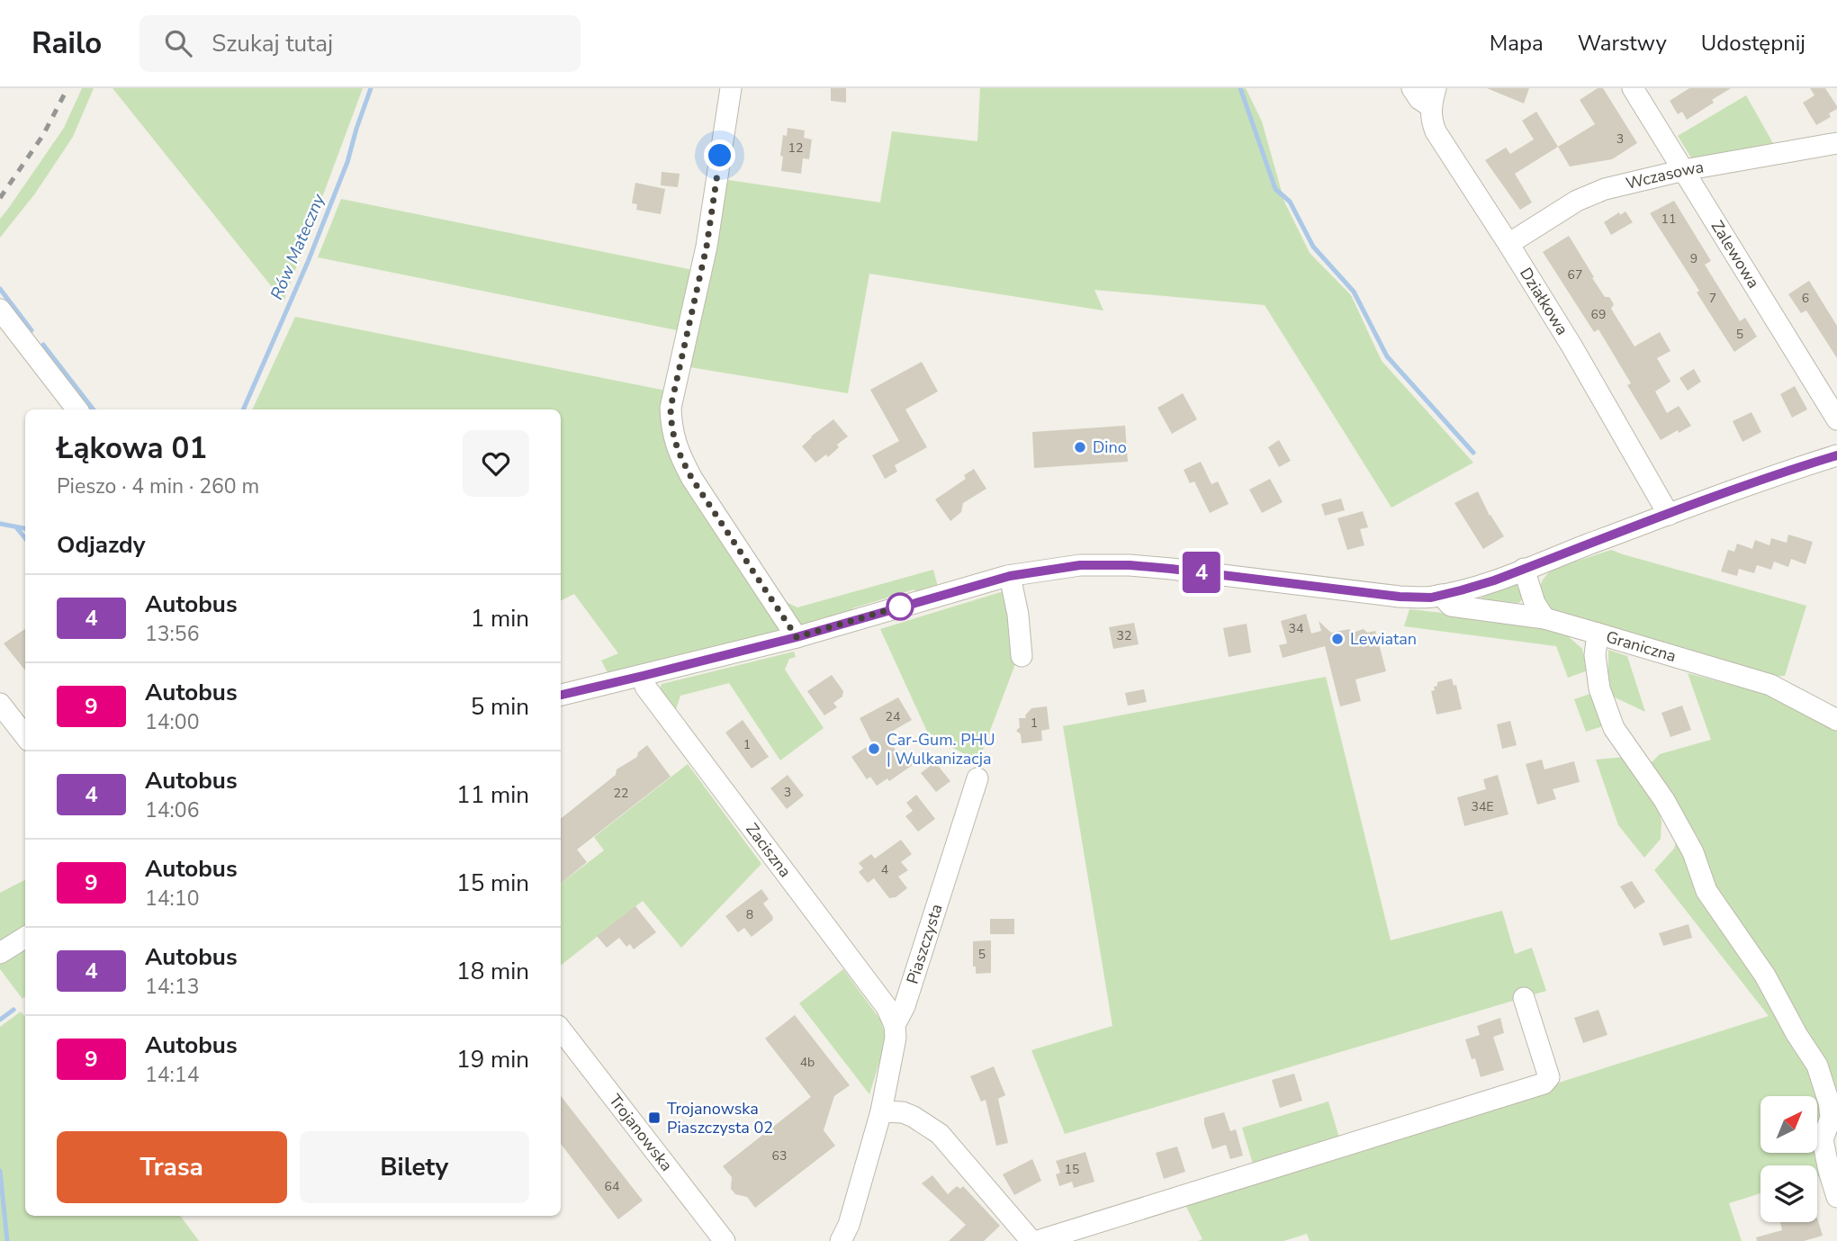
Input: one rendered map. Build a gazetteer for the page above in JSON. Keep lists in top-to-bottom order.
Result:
{
  "streets": {
    "street": [
      "Wczasowa",
      "Zalewowa",
      "Działkowa",
      "Graniczna",
      "Zaciszna",
      "Piaszczysta",
      "Trojanowska"
    ]
  },
  "crossings": [
    ["Wczasowa", "Zalewowa"],
    ["Wczasowa", "Działkowa"],
    ["Zaciszna", "Piaszczysta"]
  ],
  "water": ["Rów Mateczny"],
  "places": {
    "other": ["Dino", "Lewiatan", "Car-Gum. PHU | Wulkanizacja"],
    "transit": ["Trojanowska Piaszczysta 02"]
  },
  "lines": ["bus line 4"],
  "house_numbers": [
    "3",
    "12",
    "11",
    "9",
    "67",
    "7",
    "6",
    "69",
    "5",
    "34",
    "32",
    "24",
    "1",
    "1",
    "3",
    "22",
    "34E",
    "4",
    "8",
    "5",
    "4b",
    "63",
    "15",
    "64"
  ],
  "north": "top right",
  "page": {
    "header": "Railo",
    "search": "Szukaj tutaj",
    "nav": ["Mapa", "Warstwy", "Udostępnij"],
    "on_map": "4",
    "heading": [
      ["Łąkowa 01", "Pieszo · 4 min · 260 m"],
      "Odjazdy"
    ],
    "list": [
      {
        "mark": "4",
        "name": "Autobus",
        "note": "13:56",
        "value": "1 min"
      },
      {
        "mark": "9",
        "name": "Autobus",
        "note": "14:00",
        "value": "5 min"
      },
      {
        "mark": "4",
        "name": "Autobus",
        "note": "14:06",
        "value": "11 min"
      },
      {
        "mark": "9",
        "name": "Autobus",
        "note": "14:10",
        "value": "15 min"
      },
      {
        "mark": "4",
        "name": "Autobus",
        "note": "14:13",
        "value": "18 min"
      },
      {
        "mark": "9",
        "name": "Autobus",
        "note": "14:14",
        "value": "19 min"
      }
    ],
    "buttons": ["Trasa", "Bilety"]
  }
}
